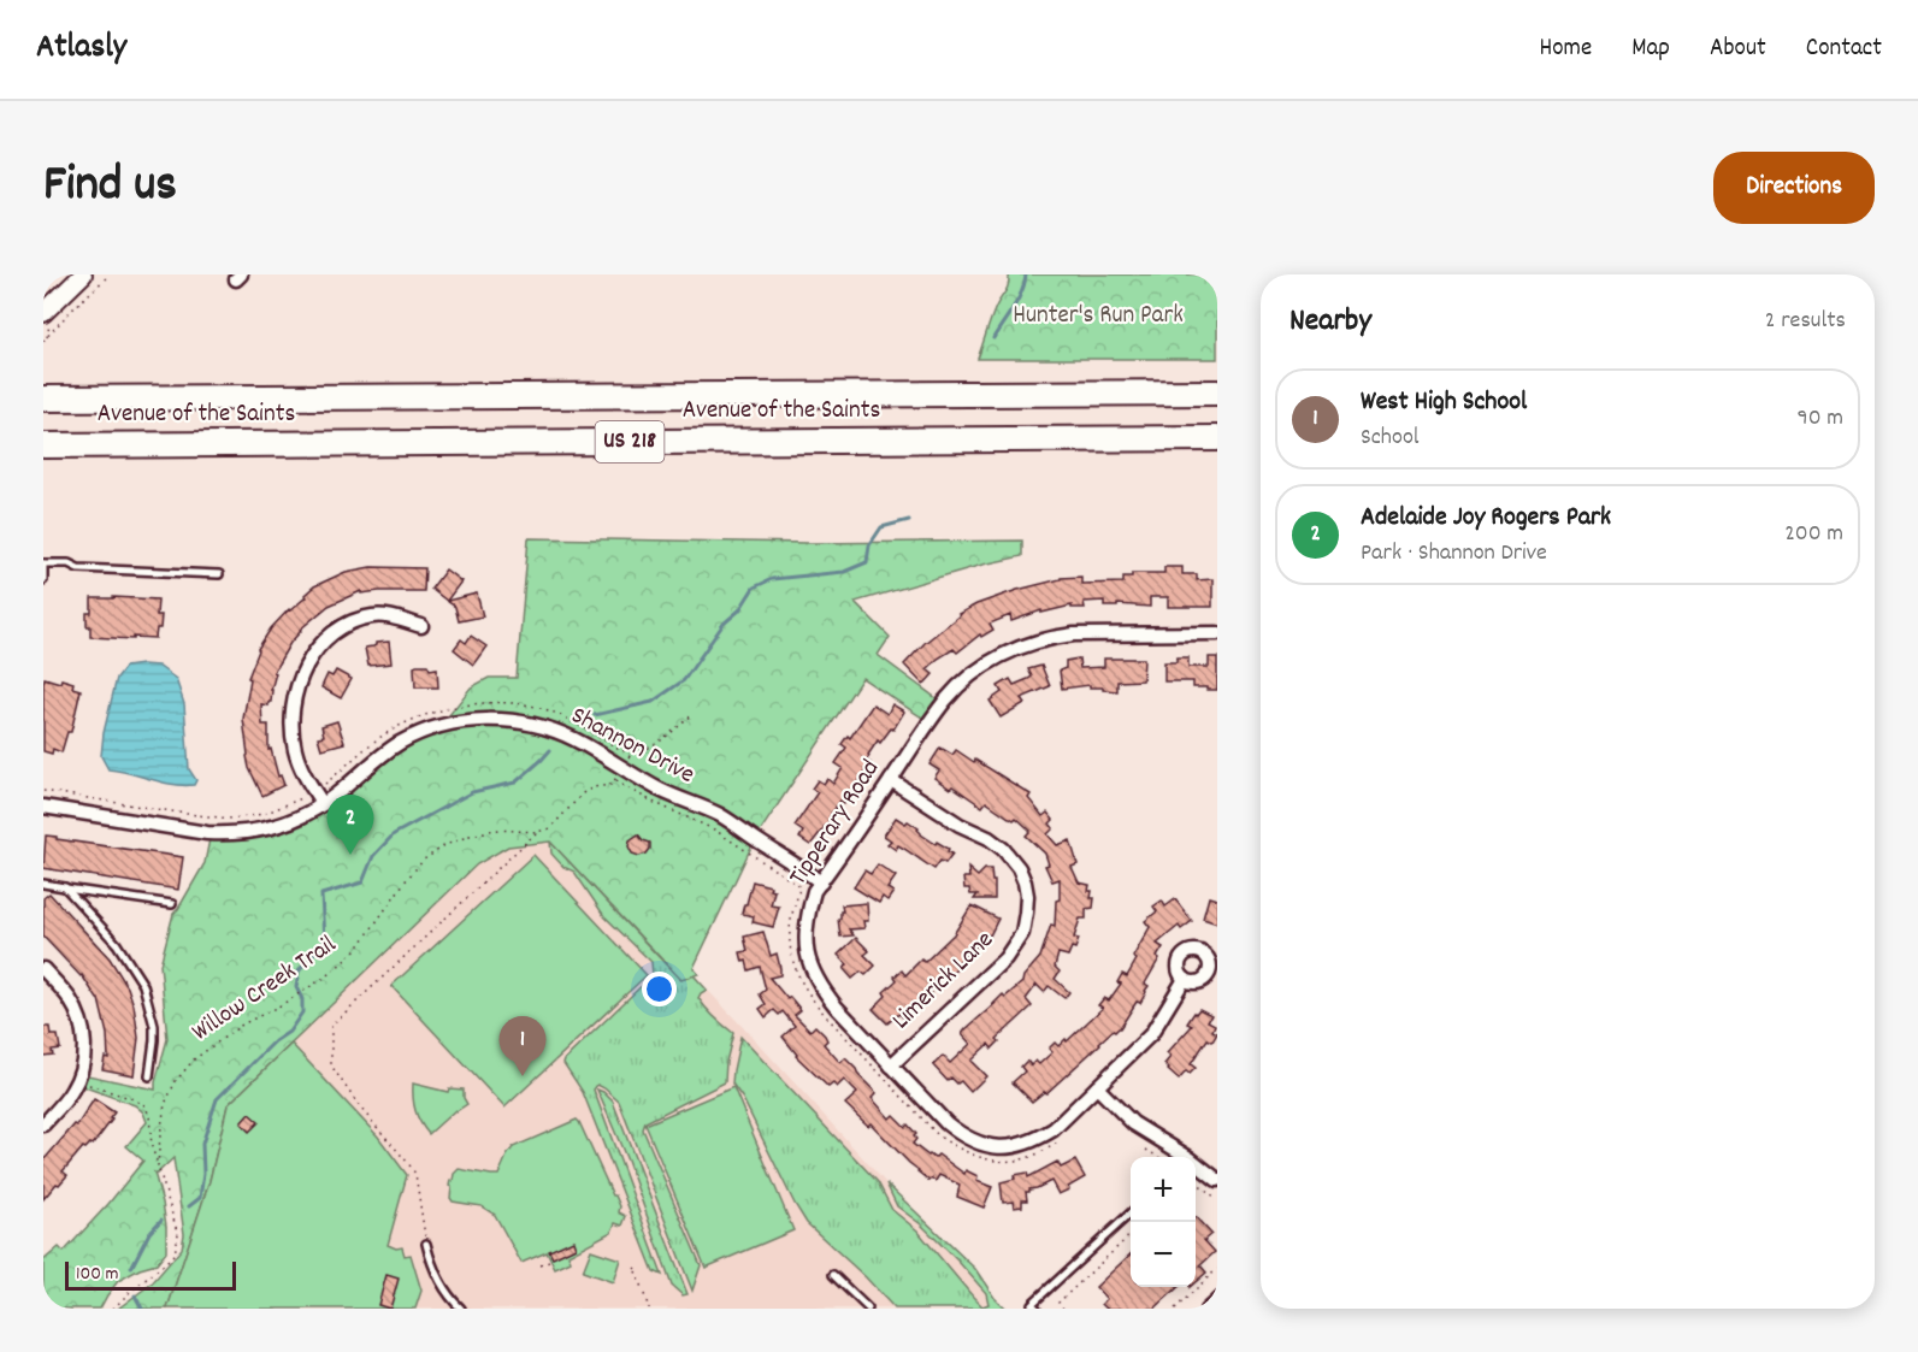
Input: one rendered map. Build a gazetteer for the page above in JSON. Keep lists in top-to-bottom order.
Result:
{
  "streets": {
    "highway": ["Avenue of the Saints", "US 218"],
    "street": ["Shannon Drive", "Tipperary Road", "Limerick Lane"],
    "path": ["Willow Creek Trail"]
  },
  "crossings": [
    ["Shannon Drive", "Tipperary Road"],
    ["Shannon Drive", "Limerick Lane"],
    ["Tipperary Road", "Limerick Lane"]
  ],
  "parks": ["Hunter's Run Park"],
  "scale_bar": "100 m",
  "page": {
    "header": "Atlasly",
    "nav": [
      "Home",
      "Map",
      "About",
      "Contact"
    ],
    "title": "Find us",
    "buttons": "Directions",
    "heading": ["Nearby", "2 results"],
    "list": [
      {
        "mark": "1",
        "name": "West High School",
        "note": "School",
        "value": "90 m"
      },
      {
        "mark": "2",
        "name": "Adelaide Joy Rogers Park",
        "note": "Park · Shannon Drive",
        "value": "200 m"
      }
    ],
    "pins": ["2", "1"],
    "map_buttons": ["+", "−"],
    "scale": "100 m"
  }
}
